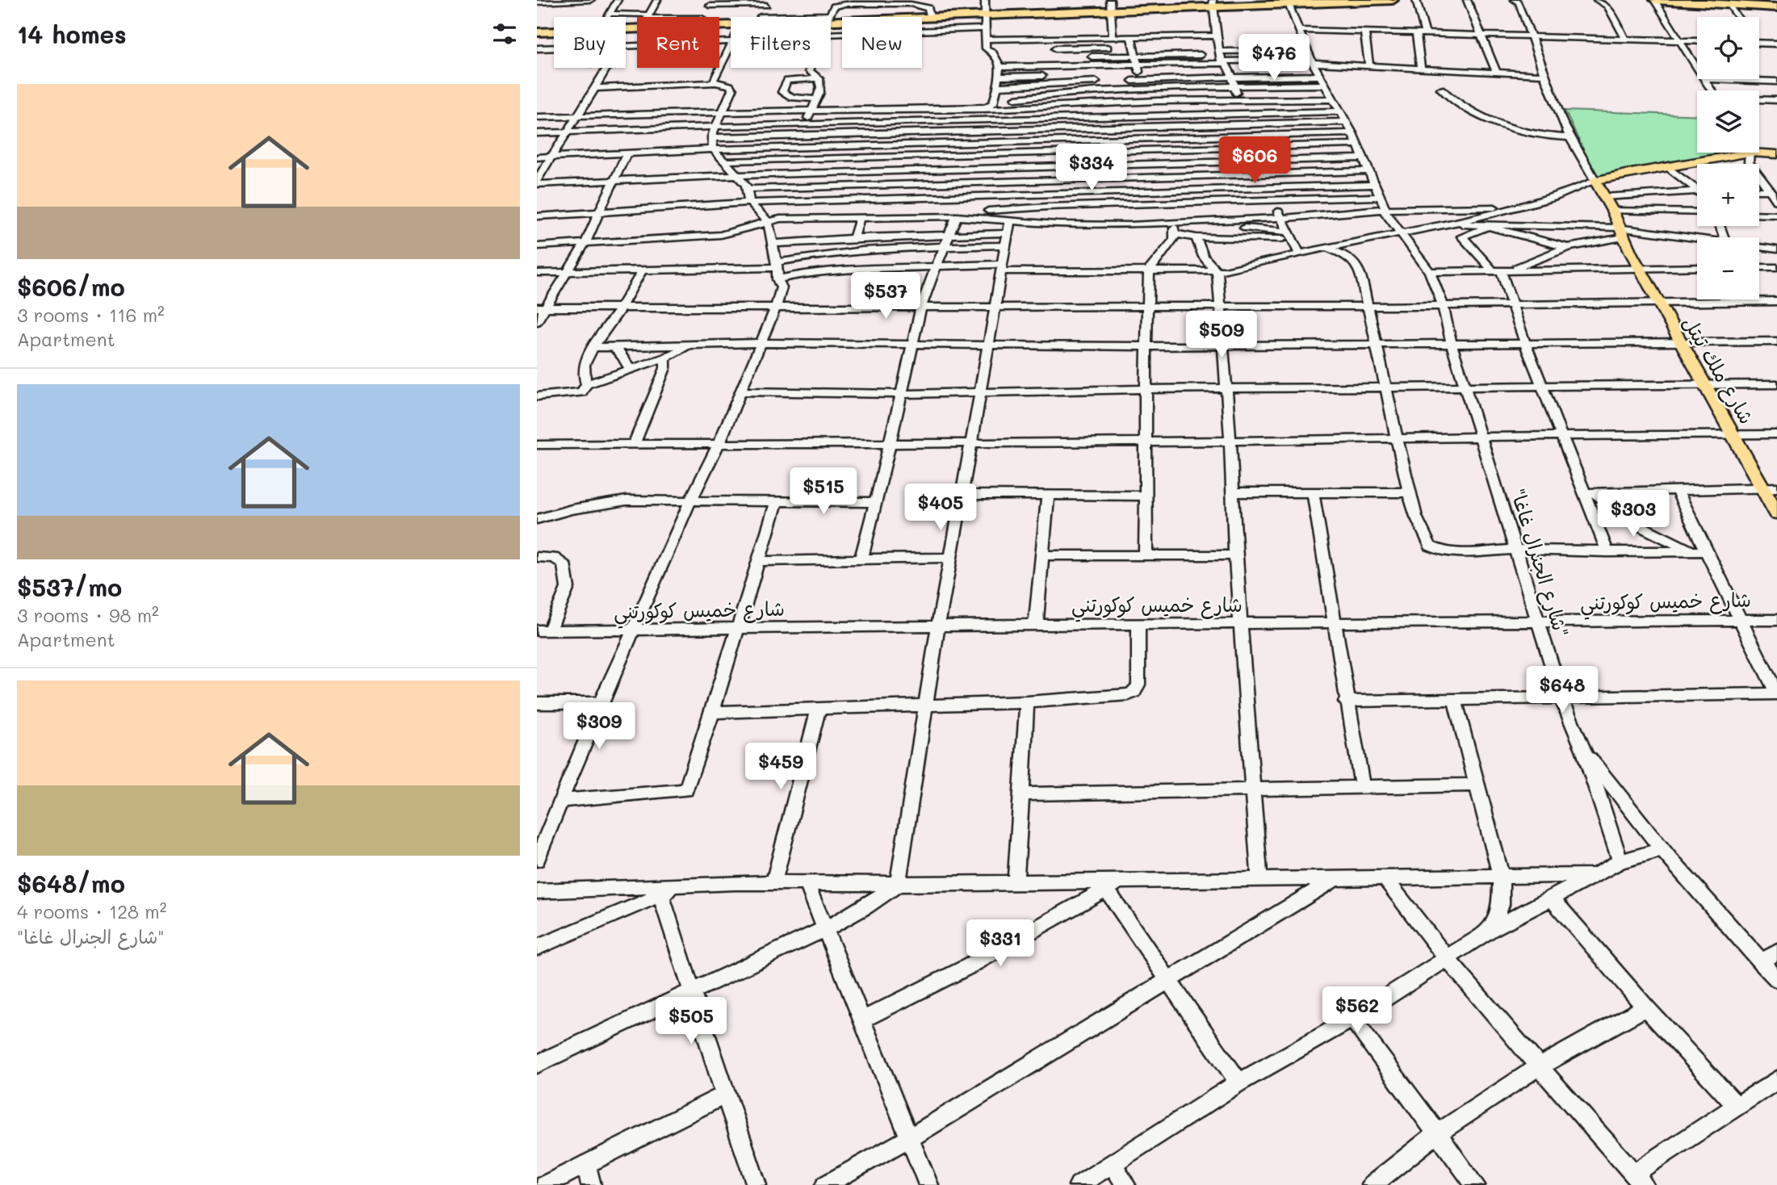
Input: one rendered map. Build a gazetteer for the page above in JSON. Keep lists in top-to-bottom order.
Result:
{
  "streets": {
    "main road": ["شارع ملك تيتل"],
    "street": ["\"شارع الجنرال غاغا\"", "شارع خميس كوكورتني"]
  },
  "crossings": [
    ["\"شارع الجنرال غاغا\"", "شارع خميس كوكورتني"]
  ],
  "page": {
    "heading": "14 homes",
    "map_buttons": ["+", "−"],
    "chip": [
      "Buy",
      "Rent",
      "Filters",
      "New"
    ],
    "price": [
      "$476",
      "$606",
      "$334",
      "$537",
      "$509",
      "$515",
      "$405",
      "$303",
      "$648",
      "$309",
      "$459",
      "$331",
      "$562",
      "$505"
    ],
    "list": [
      {
        "name": "$606/mo",
        "note": "3 rooms · 116 m² · Apartment"
      },
      {
        "name": "$537/mo",
        "note": "3 rooms · 98 m² · Apartment"
      },
      {
        "name": "$648/mo",
        "note": "4 rooms · 128 m² · \"شارع الجنرال غاغا\""
      }
    ]
  }
}
